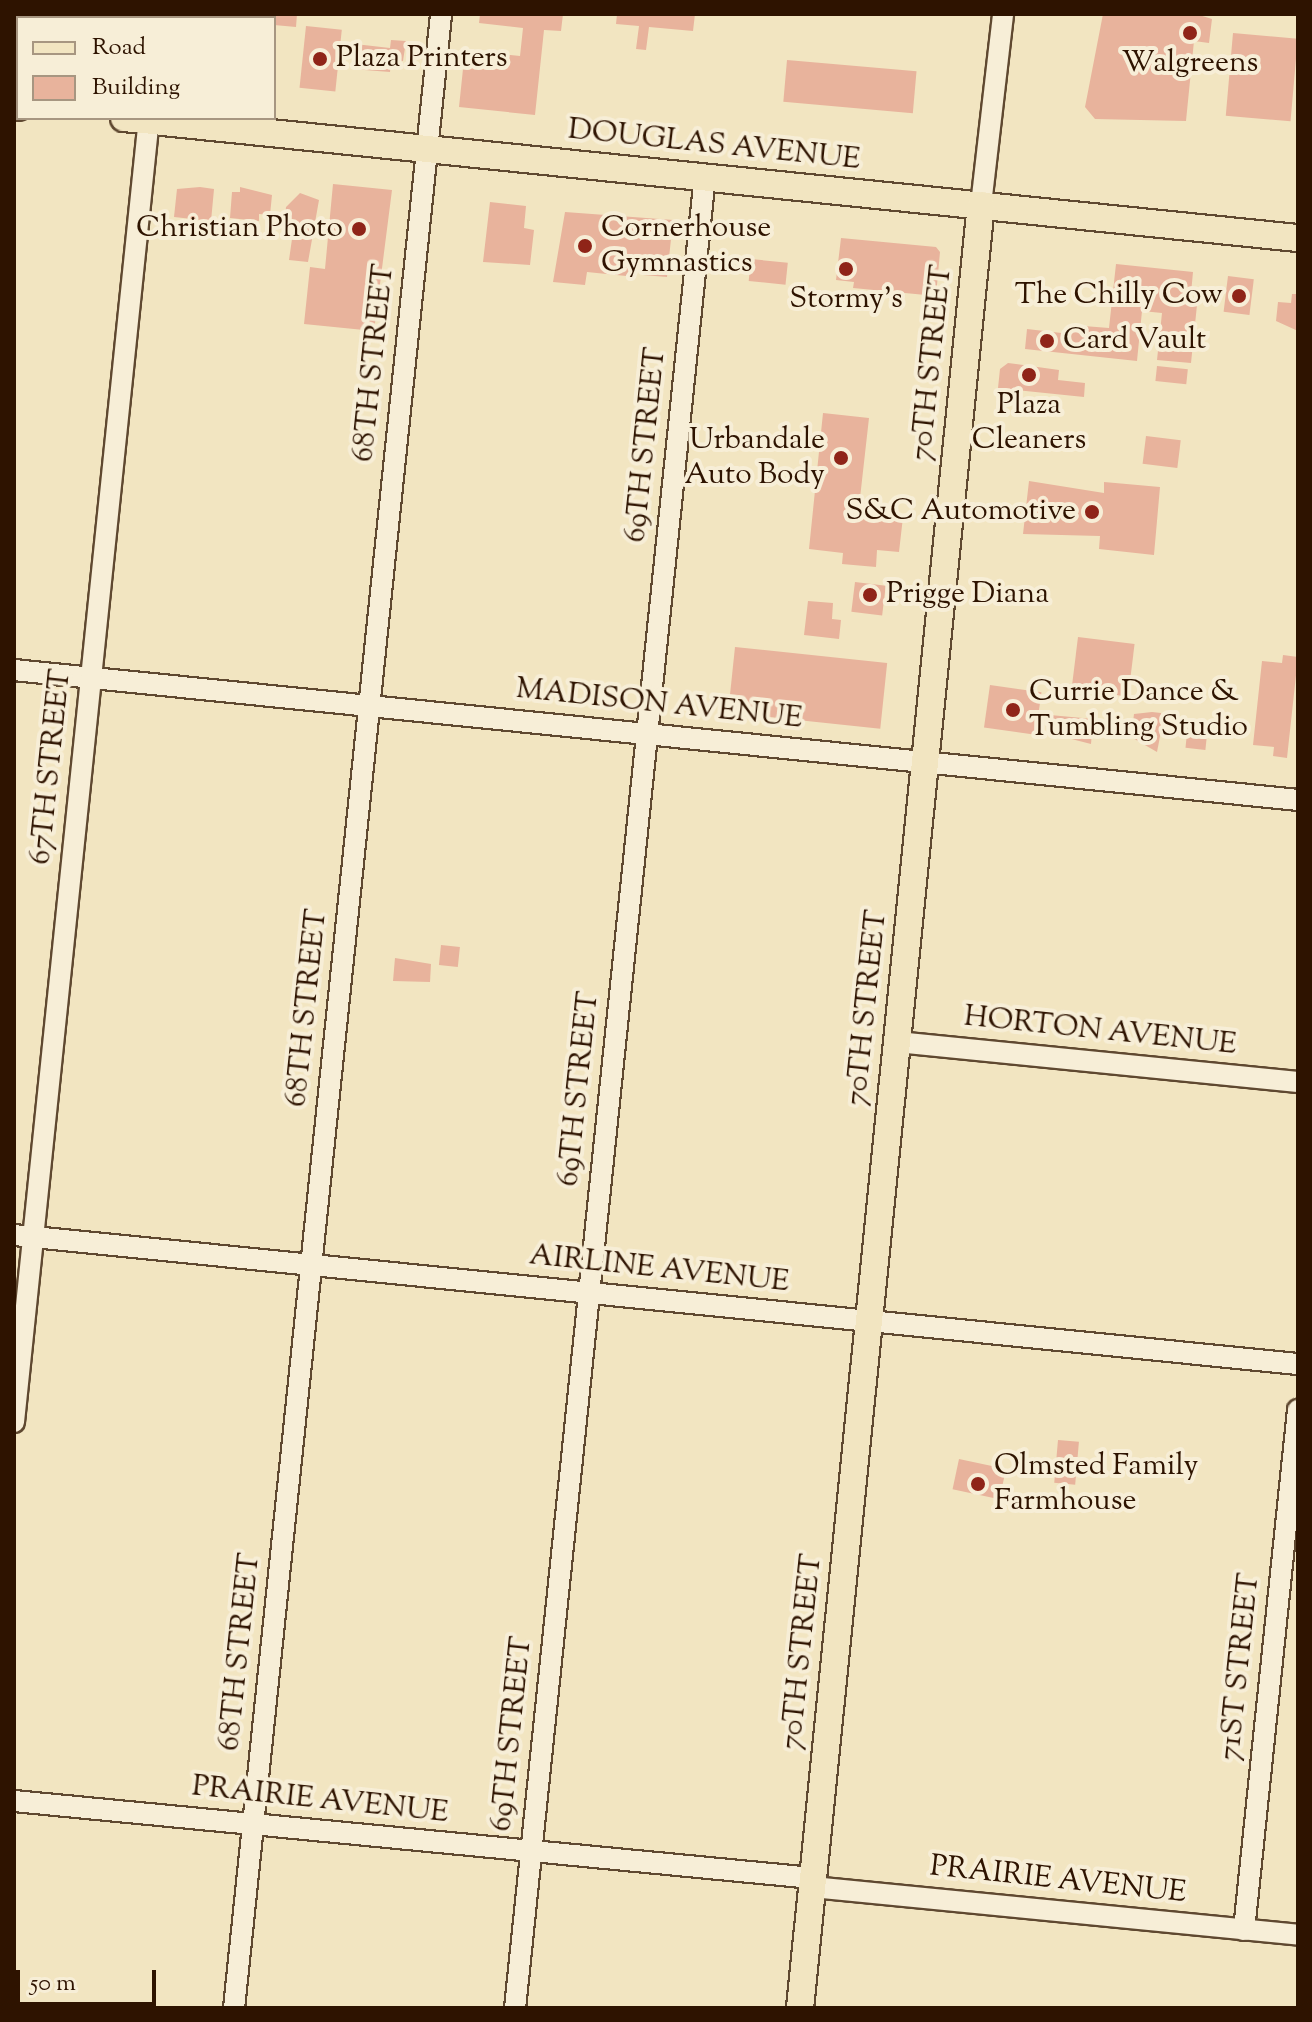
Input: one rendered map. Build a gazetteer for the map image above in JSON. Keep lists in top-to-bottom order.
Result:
{
  "streets": {
    "main road": ["DOUGLAS AVENUE", "70TH STREET"],
    "street": [
      "68TH STREET",
      "69TH STREET",
      "MADISON AVENUE",
      "67TH STREET",
      "HORTON AVENUE",
      "AIRLINE AVENUE",
      "71ST STREET",
      "PRAIRIE AVENUE"
    ]
  },
  "crossings": [
    ["DOUGLAS AVENUE", "68TH STREET"],
    ["DOUGLAS AVENUE", "70TH STREET"],
    ["DOUGLAS AVENUE", "69TH STREET"],
    ["68TH STREET", "MADISON AVENUE"],
    ["68TH STREET", "AIRLINE AVENUE"],
    ["68TH STREET", "PRAIRIE AVENUE"],
    ["70TH STREET", "MADISON AVENUE"],
    ["70TH STREET", "HORTON AVENUE"],
    ["70TH STREET", "AIRLINE AVENUE"],
    ["70TH STREET", "PRAIRIE AVENUE"],
    ["69TH STREET", "MADISON AVENUE"],
    ["69TH STREET", "AIRLINE AVENUE"],
    ["69TH STREET", "PRAIRIE AVENUE"],
    ["MADISON AVENUE", "67TH STREET"],
    ["67TH STREET", "AIRLINE AVENUE"],
    ["71ST STREET", "PRAIRIE AVENUE"]
  ],
  "places": [
    "Walgreens",
    "Plaza Printers",
    "Christian Photo",
    "Cornerhouse Gymnastics",
    "Stormy's",
    "The Chilly Cow",
    "Card Vault",
    "Plaza Cleaners",
    "Urbandale Auto Body",
    "S&C Automotive",
    "Prigge Diana",
    "Currie Dance & Tumbling Studio",
    "Olmsted Family Farmhouse"
  ],
  "legend": ["Road", "Building"],
  "scale_bar": "50 m"
}
